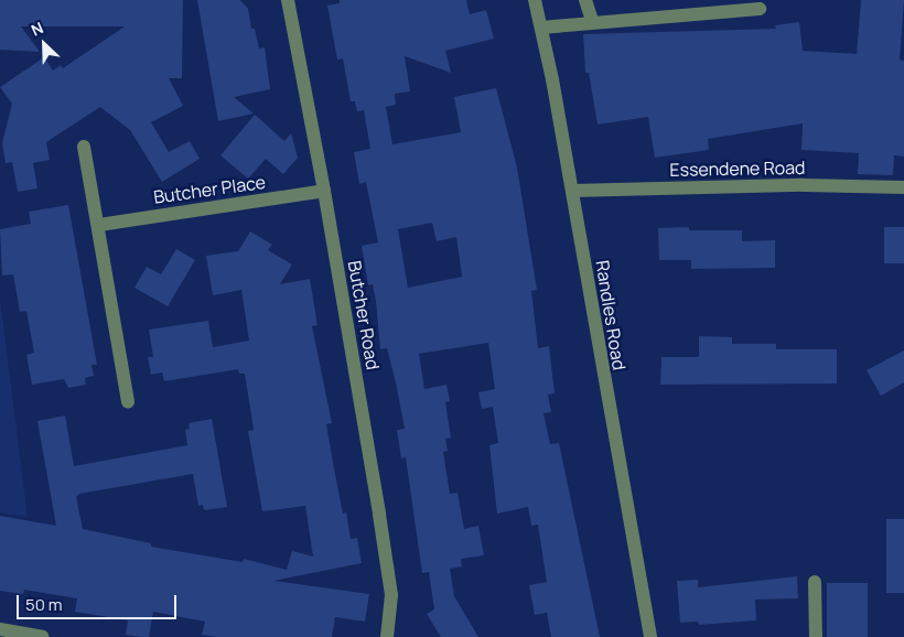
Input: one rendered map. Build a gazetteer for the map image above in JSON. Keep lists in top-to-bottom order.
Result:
{
  "streets": {
    "street": [
      "Essendene Road",
      "Butcher Place",
      "Butcher Road",
      "Randles Road"
    ]
  },
  "crossings": [
    ["Essendene Road", "Randles Road"],
    ["Butcher Place", "Butcher Road"]
  ],
  "scale_bar": "50 m",
  "north": "top left"
}
